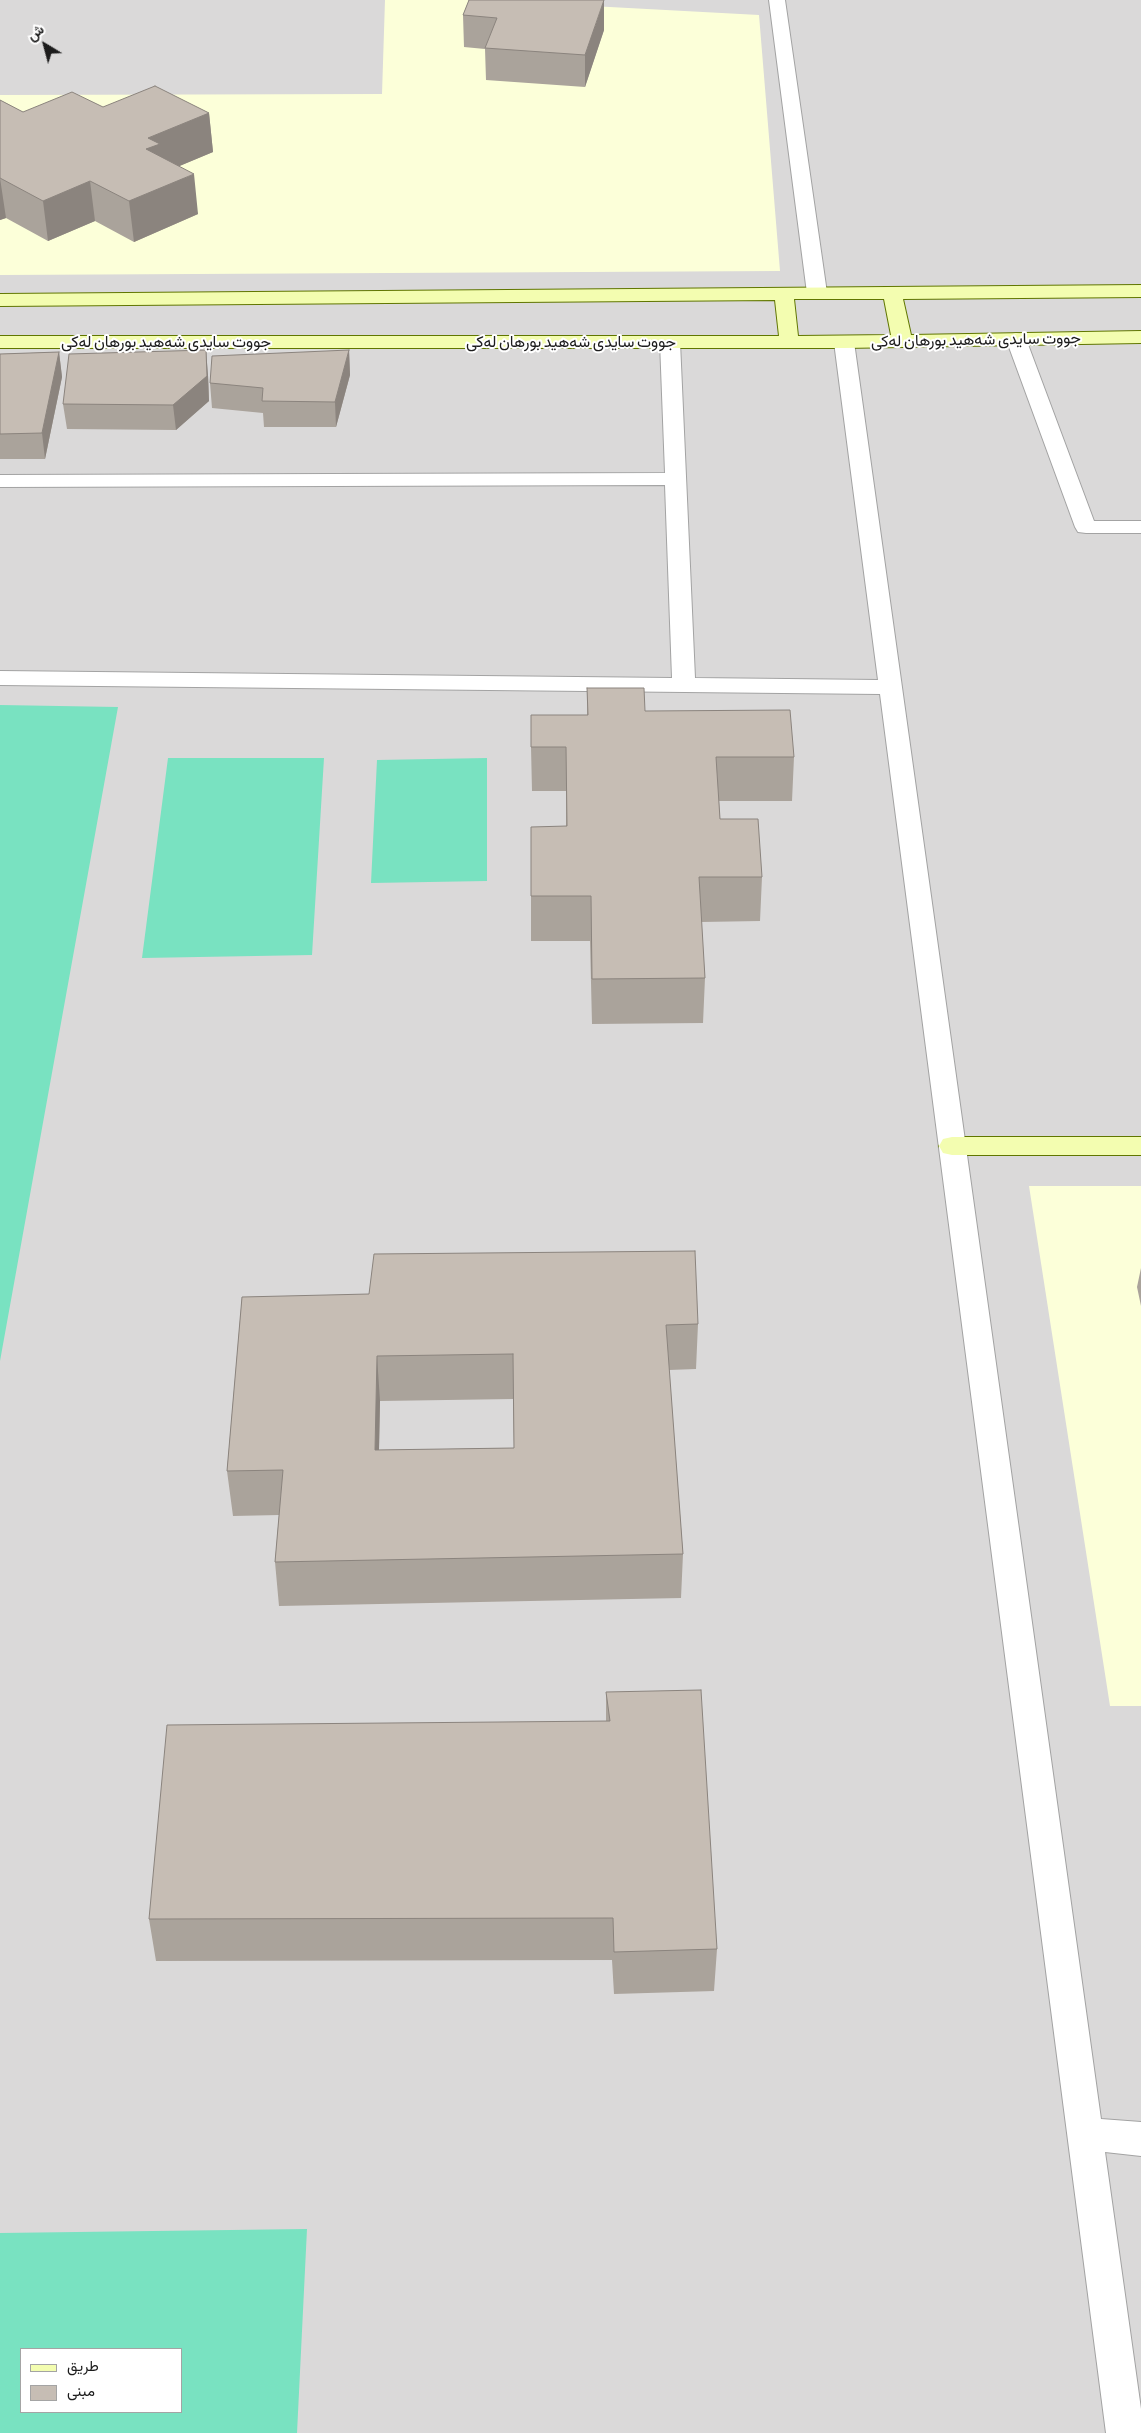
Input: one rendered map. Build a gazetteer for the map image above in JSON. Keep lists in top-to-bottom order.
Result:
{
  "streets": {
    "street": ["جووت سایدی شەهید بورهان لەکی"]
  },
  "legend": ["طريق", "مبنى"],
  "north": "top left"
}
